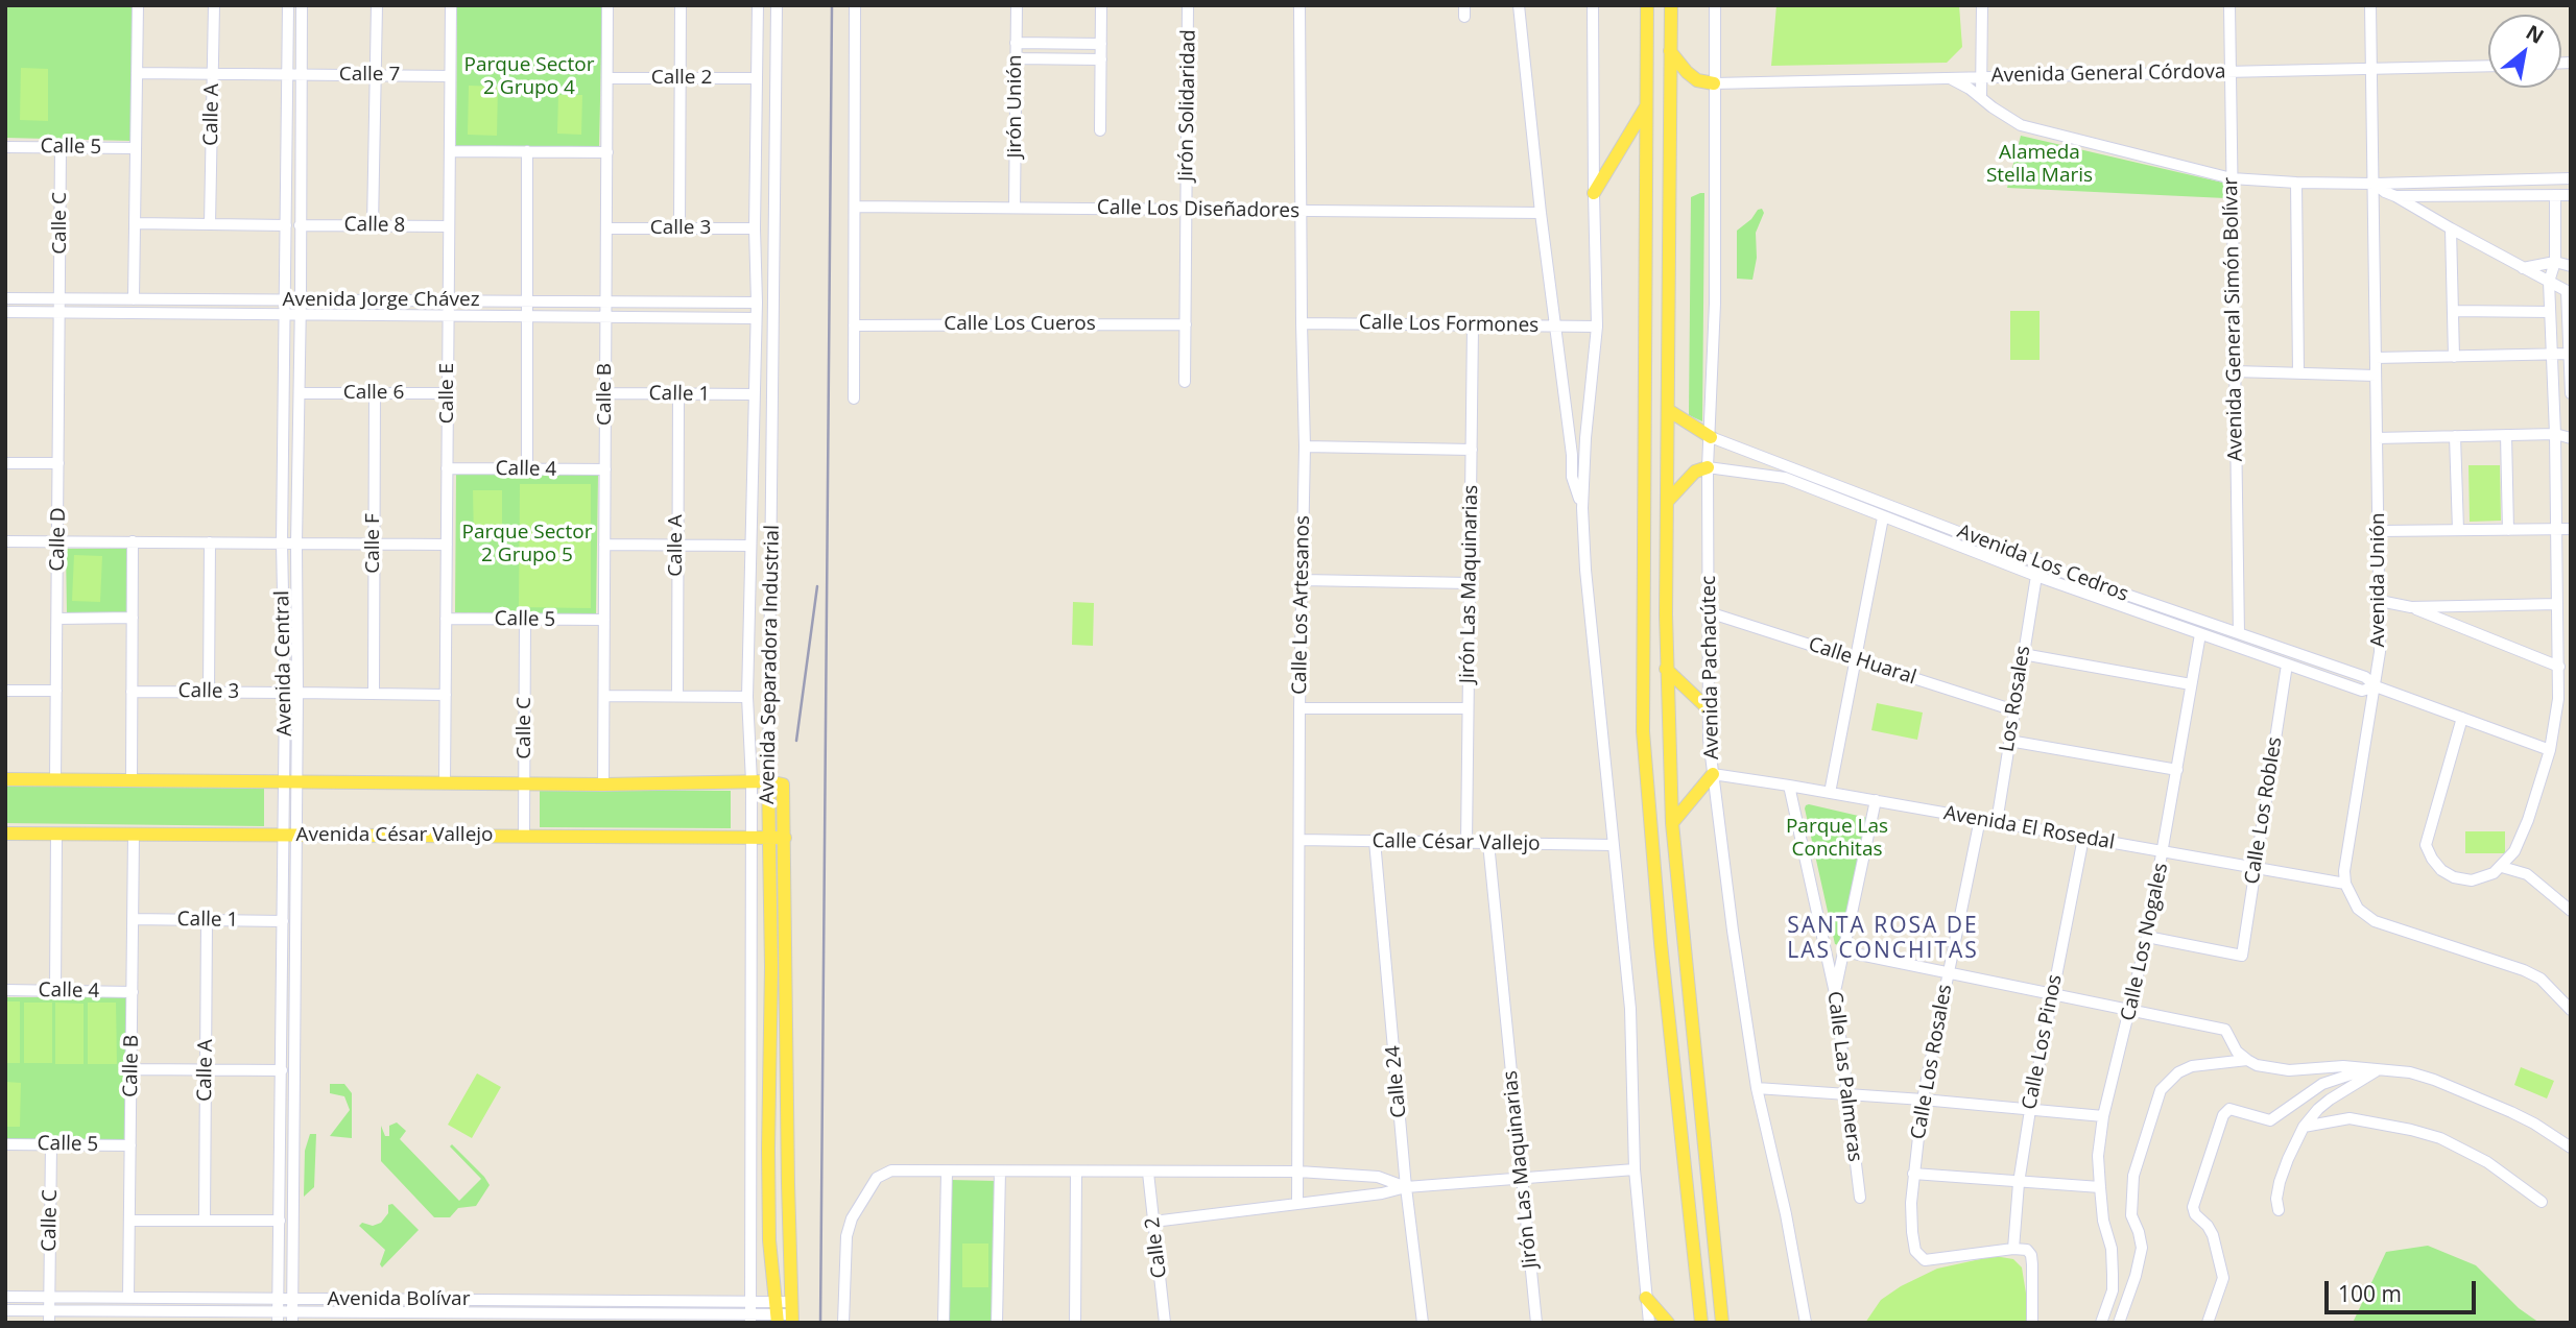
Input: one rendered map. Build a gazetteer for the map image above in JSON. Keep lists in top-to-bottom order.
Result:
{
  "streets": {
    "main road": ["Avenida Separadora Industrial", "Avenida César Vallejo"],
    "street": [
      "Avenida General Córdova",
      "Calle 7",
      "Calle 2",
      "Jirón Solidaridad",
      "Jirón Unión",
      "Calle A",
      "Calle 5",
      "Calle Los Diseñadores",
      "Calle C",
      "Calle 8",
      "Calle 3",
      "Avenida Jorge Chávez",
      "Avenida General Simón Bolívar",
      "Calle Los Cueros",
      "Calle Los Formones",
      "Calle 6",
      "Calle E",
      "Calle B",
      "Calle 1",
      "Calle 4",
      "Calle D",
      "Calle F",
      "Avenida Los Cedros",
      "Avenida Unión",
      "Jirón Las Maquinarias",
      "Calle Los Artesanos",
      "Calle Huaral",
      "Avenida Central",
      "Avenida Pachacútec",
      "Los Rosales",
      "Calle Los Robles",
      "Avenida El Rosedal",
      "Calle César Vallejo",
      "Calle Los Nogales",
      "Calle Los Pinos",
      "Calle Los Rosales",
      "Calle Las Palmeras",
      "Calle 24",
      "Avenida Bolívar"
    ]
  },
  "crossings": [
    ["Avenida General Córdova", "Avenida General Simón Bolívar"],
    ["Avenida General Córdova", "Avenida Unión"],
    ["Avenida General Córdova", "Avenida Pachacútec"],
    ["Calle 7", "Calle E"],
    ["Calle 7", "Avenida Central"],
    ["Calle 2", "Calle B"],
    ["Calle 2", "Avenida Separadora Industrial"],
    ["Jirón Solidaridad", "Calle Los Diseñadores"],
    ["Jirón Solidaridad", "Calle Los Cueros"],
    ["Jirón Unión", "Calle Los Diseñadores"],
    ["Calle A", "Calle 1"],
    ["Calle 5", "Calle C"],
    ["Calle 5", "Calle E"],
    ["Calle 5", "Calle B"],
    ["Calle Los Diseñadores", "Calle Los Artesanos"],
    ["Calle C", "Avenida Jorge Chávez"],
    ["Calle C", "Calle D"],
    ["Calle C", "Avenida César Vallejo"],
    ["Calle C", "Avenida Bolívar"],
    ["Calle 8", "Calle E"],
    ["Calle 8", "Avenida Central"],
    ["Calle 3", "Calle B"],
    ["Calle 3", "Avenida Central"],
    ["Calle 3", "Avenida Separadora Industrial"],
    ["Avenida Jorge Chávez", "Calle E"],
    ["Avenida Jorge Chávez", "Calle B"],
    ["Avenida Jorge Chávez", "Calle D"],
    ["Avenida Jorge Chávez", "Avenida Central"],
    ["Avenida Jorge Chávez", "Avenida Separadora Industrial"],
    ["Avenida General Simón Bolívar", "Avenida Los Cedros"],
    ["Calle Los Formones", "Jirón Las Maquinarias"],
    ["Calle Los Formones", "Calle Los Artesanos"],
    ["Calle 6", "Calle E"],
    ["Calle 6", "Calle F"],
    ["Calle 6", "Avenida Central"],
    ["Calle E", "Calle 4"],
    ["Calle B", "Calle 1"],
    ["Calle B", "Calle 4"],
    ["Calle B", "Avenida César Vallejo"],
    ["Calle B", "Avenida Bolívar"],
    ["Calle 1", "Avenida Central"],
    ["Calle 1", "Avenida Separadora Industrial"],
    ["Avenida Los Cedros", "Avenida Unión"],
    ["Avenida Los Cedros", "Avenida Pachacútec"],
    ["Avenida Los Cedros", "Los Rosales"],
    ["Avenida Los Cedros", "Calle Los Robles"],
    ["Avenida Los Cedros", "Calle Los Nogales"],
    ["Avenida Unión", "Avenida El Rosedal"],
    ["Jirón Las Maquinarias", "Calle César Vallejo"],
    ["Calle Los Artesanos", "Calle César Vallejo"],
    ["Calle Huaral", "Avenida Pachacútec"],
    ["Calle Huaral", "Los Rosales"],
    ["Avenida Central", "Avenida César Vallejo"],
    ["Avenida Central", "Avenida Bolívar"],
    ["Avenida Separadora Industrial", "Avenida César Vallejo"],
    ["Avenida Separadora Industrial", "Avenida Bolívar"],
    ["Avenida Pachacútec", "Avenida El Rosedal"],
    ["Los Rosales", "Avenida El Rosedal"],
    ["Calle Los Robles", "Avenida El Rosedal"],
    ["Calle Los Robles", "Calle Los Nogales"],
    ["Avenida El Rosedal", "Calle Los Nogales"],
    ["Avenida El Rosedal", "Calle Los Pinos"],
    ["Avenida El Rosedal", "Calle Los Rosales"],
    ["Avenida El Rosedal", "Calle Las Palmeras"],
    ["Calle César Vallejo", "Calle 24"],
    ["Calle Los Pinos", "Calle Los Rosales"]
  ],
  "districts": ["SANTA ROSA DE LAS CONCHITAS"],
  "parks": [
    "Parque Sector 2 Grupo 4",
    "Alameda Stella Maris",
    "Parque Sector 2 Grupo 5",
    "Parque Las Conchitas"
  ],
  "scale_bar": "100 m",
  "north": "top right"
}
